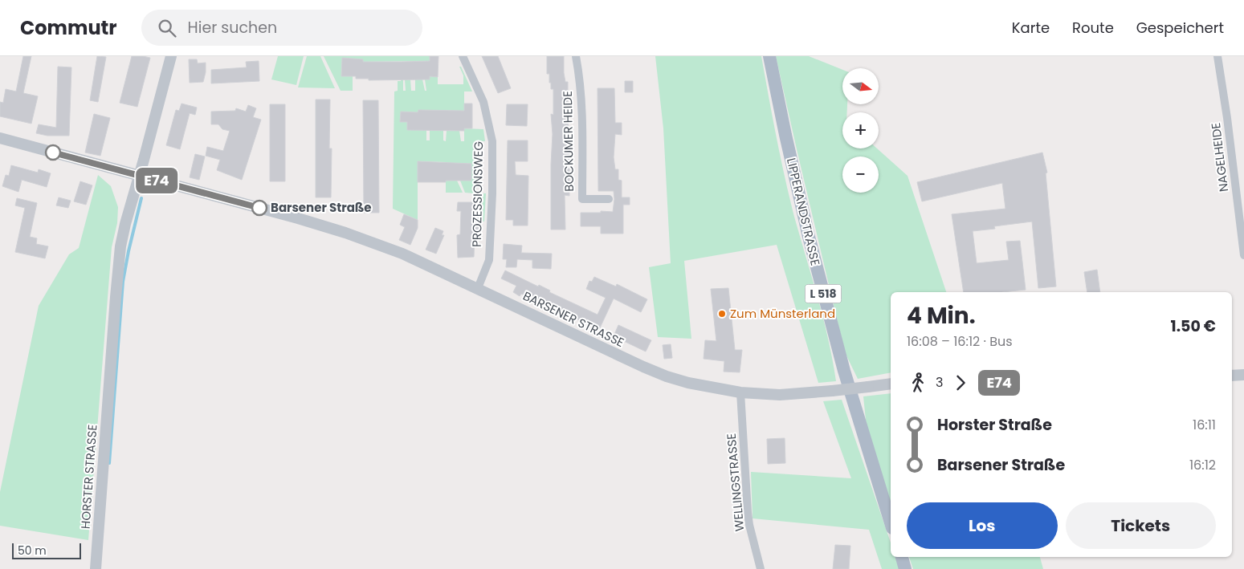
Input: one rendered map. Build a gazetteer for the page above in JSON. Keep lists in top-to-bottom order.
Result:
{
  "streets": {
    "main road": ["LIPPERANDSTRASSE", "L 518"],
    "street": [
      "BOCKUMER HEIDE",
      "NAGELHEIDE",
      "PROZESSIONSWEG",
      "BARSENER STRASSE",
      "HORSTER STRASSE",
      "WELLINGSTRASSE"
    ]
  },
  "crossings": [
    ["PROZESSIONSWEG", "BARSENER STRASSE"],
    ["BARSENER STRASSE", "HORSTER STRASSE"],
    ["BARSENER STRASSE", "WELLINGSTRASSE"]
  ],
  "places": ["Barsener Straße", "Zum Münsterland"],
  "lines": ["bus line E74"],
  "scale_bar": "50 m",
  "north": "right",
  "page": {
    "header": "Commutr",
    "search": "Hier suchen",
    "nav": ["Karte", "Route", "Gespeichert"],
    "on_map": "E74",
    "map_buttons": ["+", "−"],
    "heading": ["4 Min.", "16:08 – 16:12 · Bus", "1.50 €"],
    "legs": ["3", "E74"],
    "list": [
      {
        "name": "Horster Straße",
        "value": "16:11"
      },
      {
        "name": "Barsener Straße",
        "value": "16:12"
      }
    ],
    "buttons": ["Los", "Tickets"],
    "scale": "50 m"
  }
}
